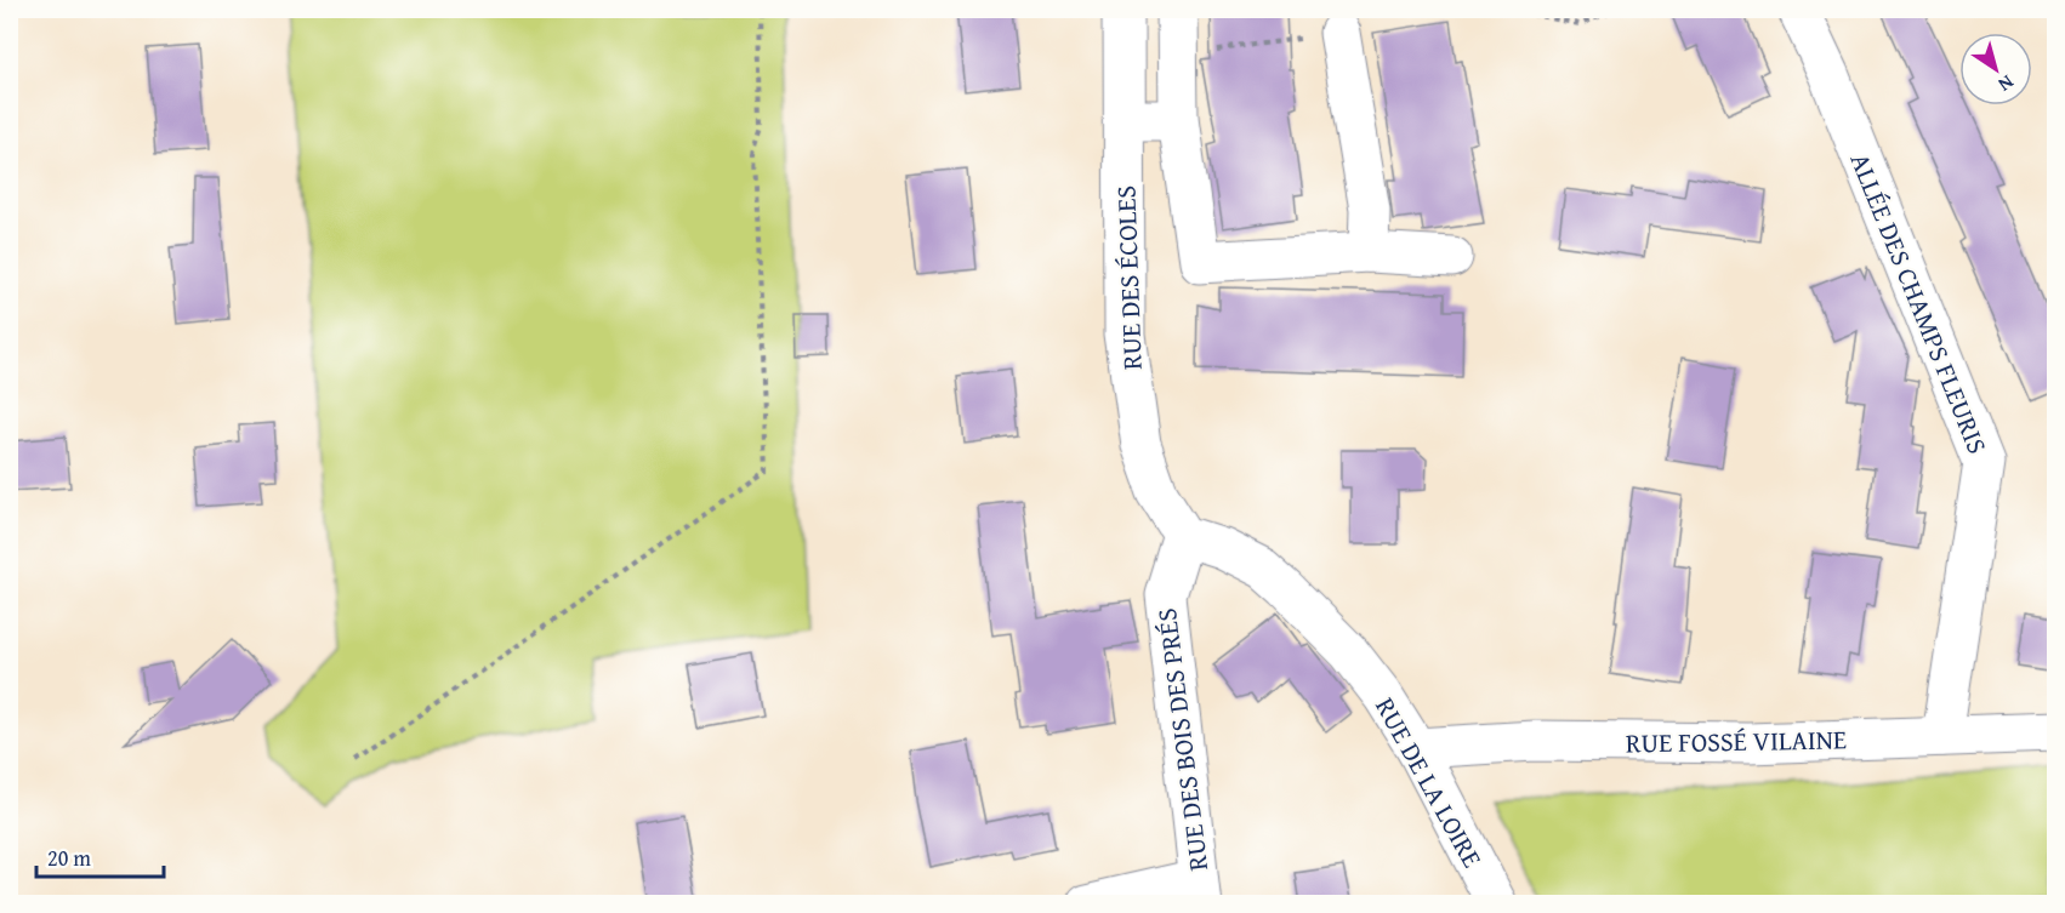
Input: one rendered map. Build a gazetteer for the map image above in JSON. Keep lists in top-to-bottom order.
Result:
{
  "streets": {
    "street": [
      "RUE DES ÉCOLES",
      "ALLÉE DES CHAMPS FLEURIS",
      "RUE DES BOIS DES PRÉS",
      "RUE FOSSÉ VILAINE",
      "RUE DE LA LOIRE"
    ]
  },
  "crossings": [
    ["RUE DES ÉCOLES", "RUE DES BOIS DES PRÉS"],
    ["RUE DES ÉCOLES", "RUE DE LA LOIRE"],
    ["ALLÉE DES CHAMPS FLEURIS", "RUE FOSSÉ VILAINE"],
    ["RUE DES BOIS DES PRÉS", "RUE DE LA LOIRE"],
    ["RUE FOSSÉ VILAINE", "RUE DE LA LOIRE"]
  ],
  "scale_bar": "20 m",
  "north": "bottom right"
}
